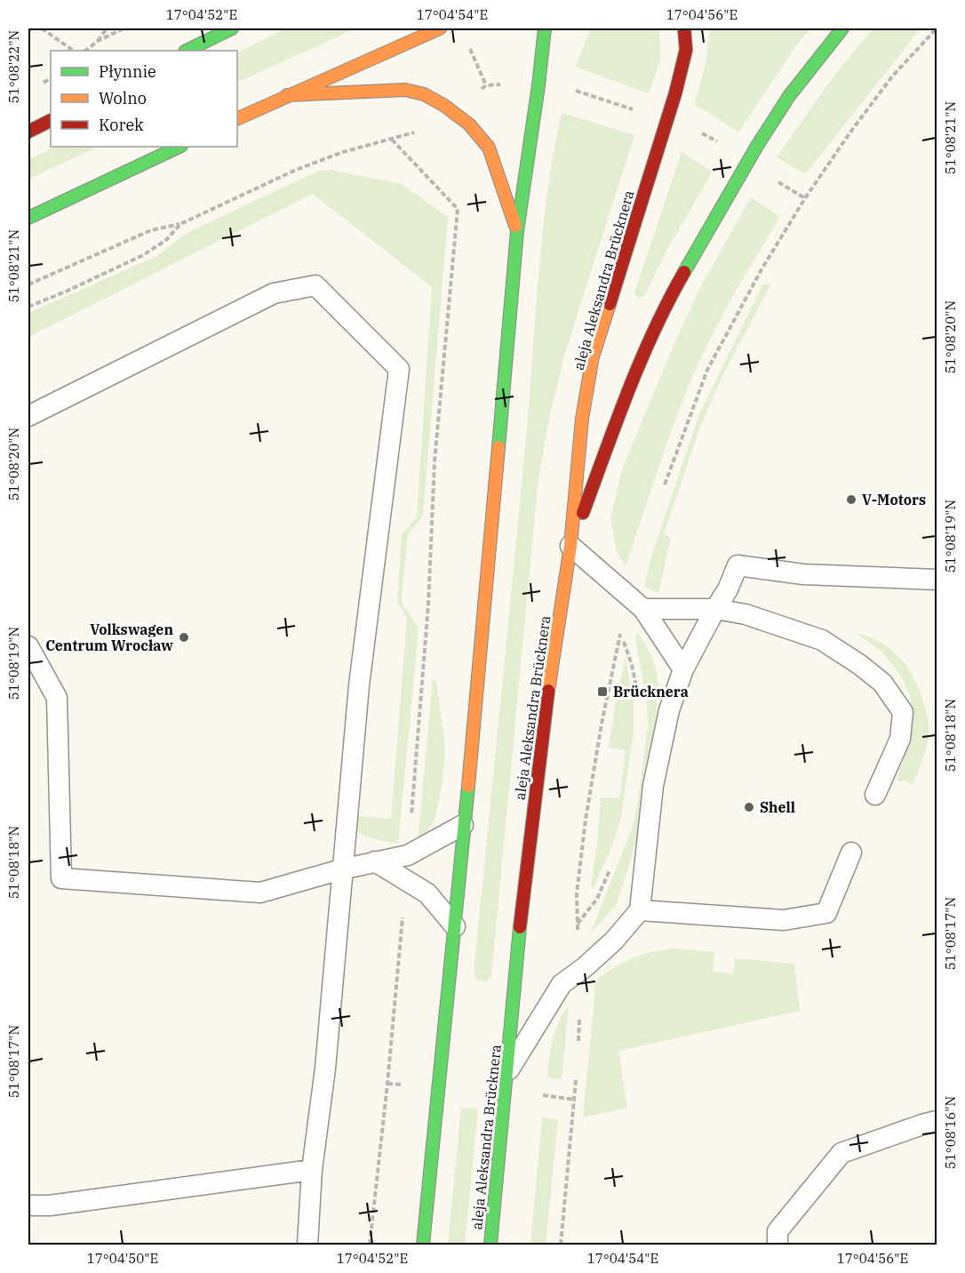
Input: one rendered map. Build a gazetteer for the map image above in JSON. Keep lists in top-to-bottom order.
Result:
{
  "streets": {
    "main road": ["aleja Aleksandra Brücknera"]
  },
  "places": {
    "other": ["V-Motors", "Volkswagen Centrum Wrocław", "Shell"],
    "transit": ["Brücknera"]
  },
  "legend": ["Płynnie", "Wolno", "Korek"],
  "coordinates": [
    "17°04'52\"E",
    "17°04'54\"E",
    "17°04'56\"E",
    "51°08'22\"N",
    "51°08'21\"N",
    "51°08'20\"N",
    "51°08'19\"N",
    "51°08'18\"N",
    "51°08'17\"N",
    "51°08'16\"N",
    "17°04'50\"E"
  ]
}
